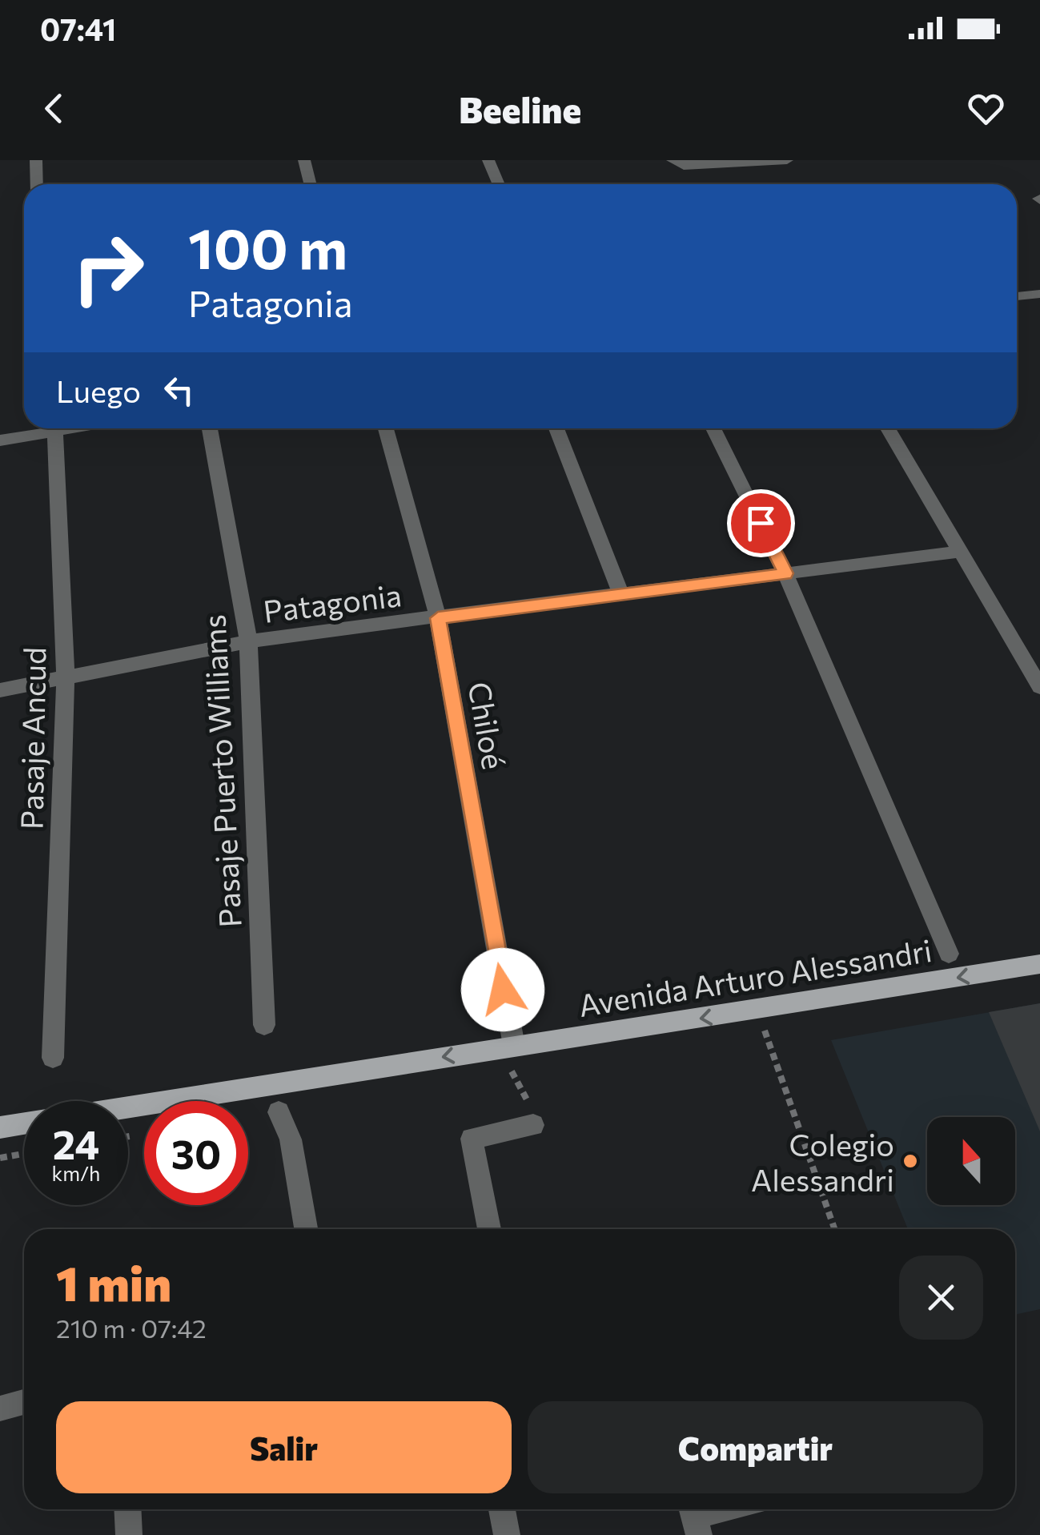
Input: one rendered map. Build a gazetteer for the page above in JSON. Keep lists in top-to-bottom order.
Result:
{
  "streets": {
    "main road": ["Avenida Arturo Alessandri"],
    "street": [
      "Patagonia",
      "Chiloé",
      "Pasaje Ancud",
      "Pasaje Puerto Williams"
    ]
  },
  "crossings": [
    ["Patagonia", "Chiloé"],
    ["Patagonia", "Pasaje Ancud"],
    ["Patagonia", "Pasaje Puerto Williams"],
    ["Chiloé", "Avenida Arturo Alessandri"]
  ],
  "one_way": ["Avenida Arturo Alessandri"],
  "places": ["Colegio Alessandri"],
  "north": "top",
  "page": {
    "status": "07:41",
    "header": "Beeline",
    "turn": ["100 m", "Patagonia"],
    "then": "Luego",
    "speed": "24 km/h",
    "limit": "30",
    "heading": ["1 min", "210 m · 07:42"],
    "buttons": ["Salir", "Compartir"]
  }
}
